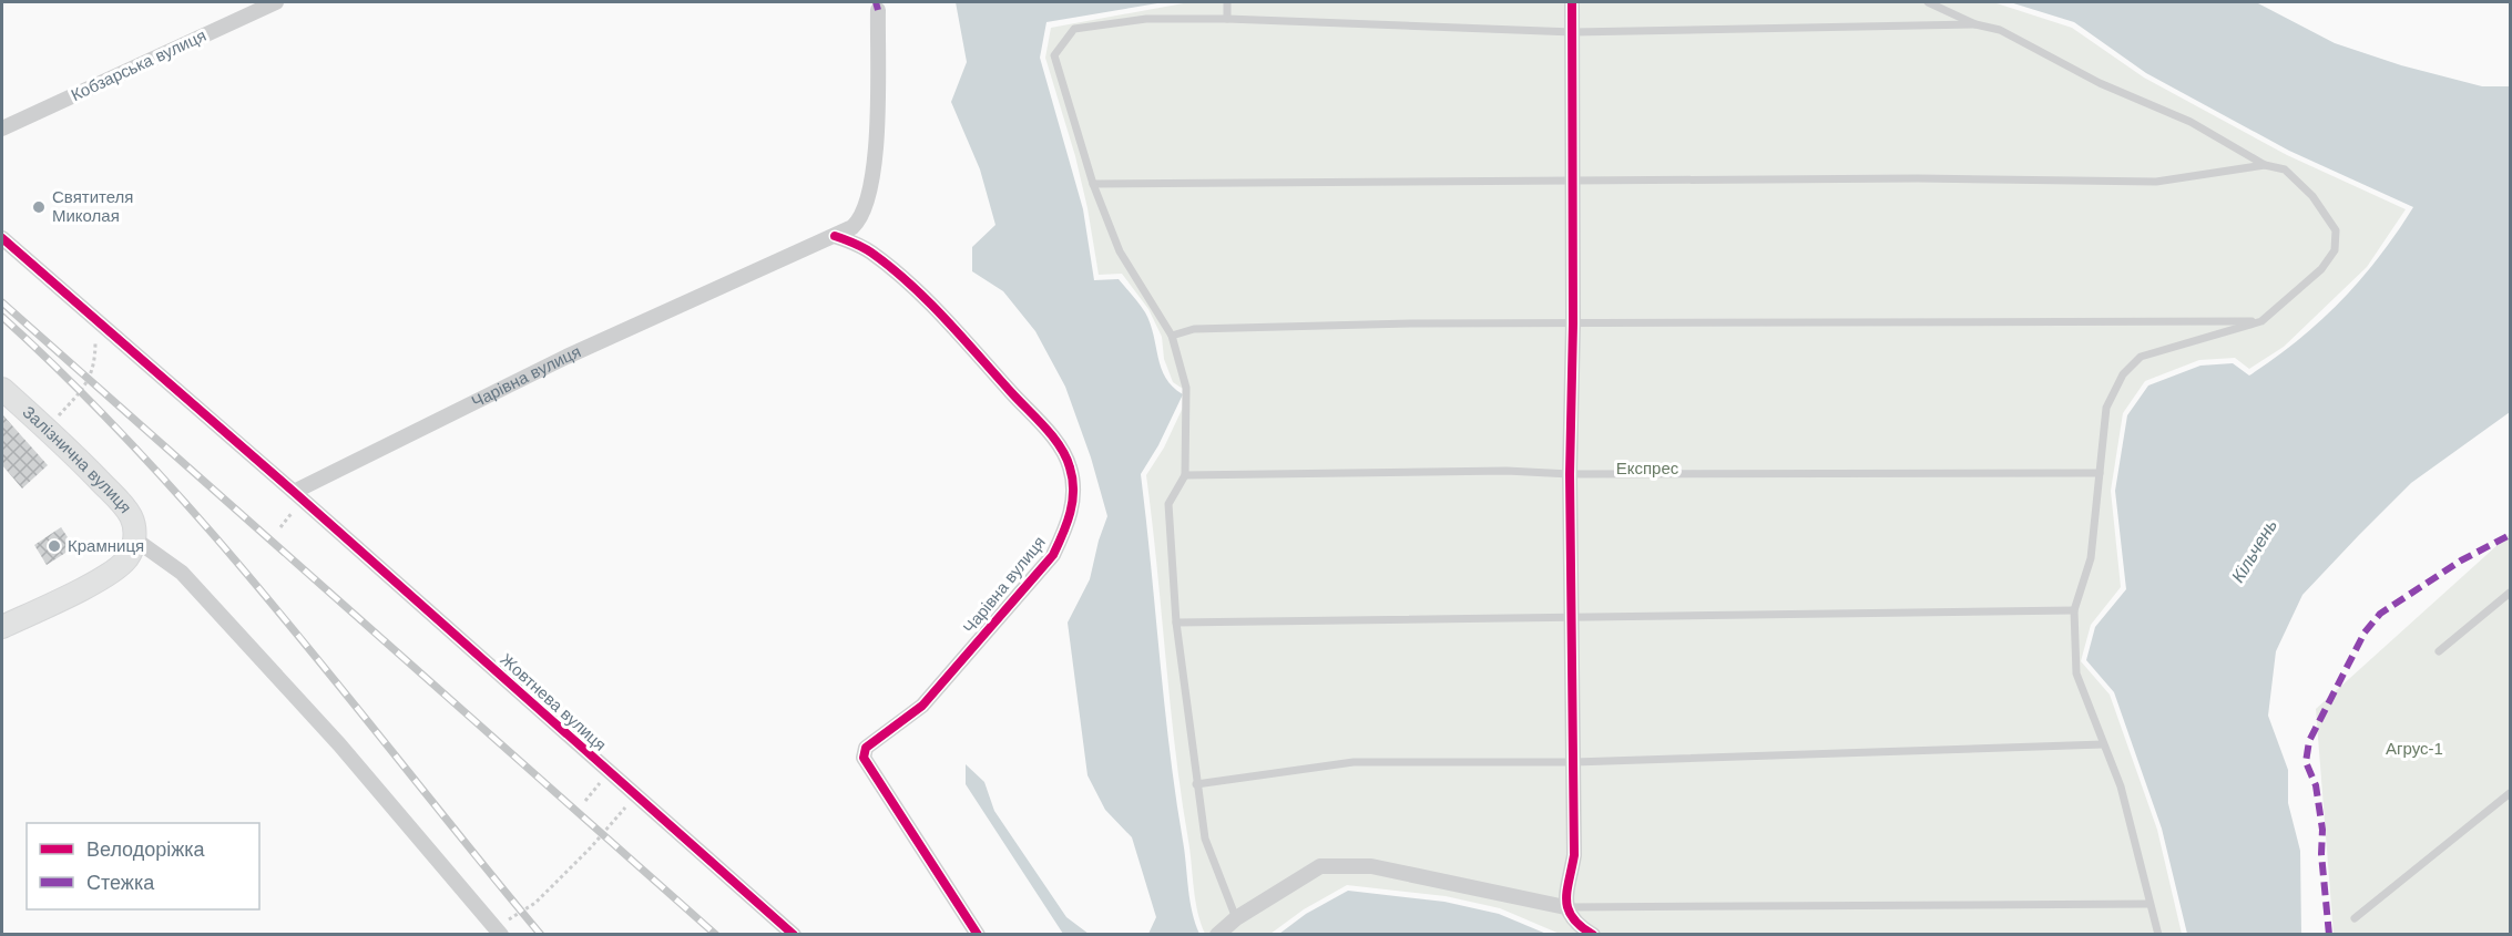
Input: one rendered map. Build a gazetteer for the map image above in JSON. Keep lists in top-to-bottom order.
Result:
{
  "streets": {
    "street": [
      "Кобзарська вулиця",
      "Чарівна вулиця",
      "Залізнична вулиця",
      "Жовтнева вулиця"
    ]
  },
  "crossings": [
    ["Чарівна вулиця", "Жовтнева вулиця"]
  ],
  "water": ["Кільчень"],
  "parks": ["Експрес", "Агрус-1"],
  "places": ["Святителя Миколая", "Крамниця"],
  "legend": ["Велодоріжка", "Стежка"]
}
